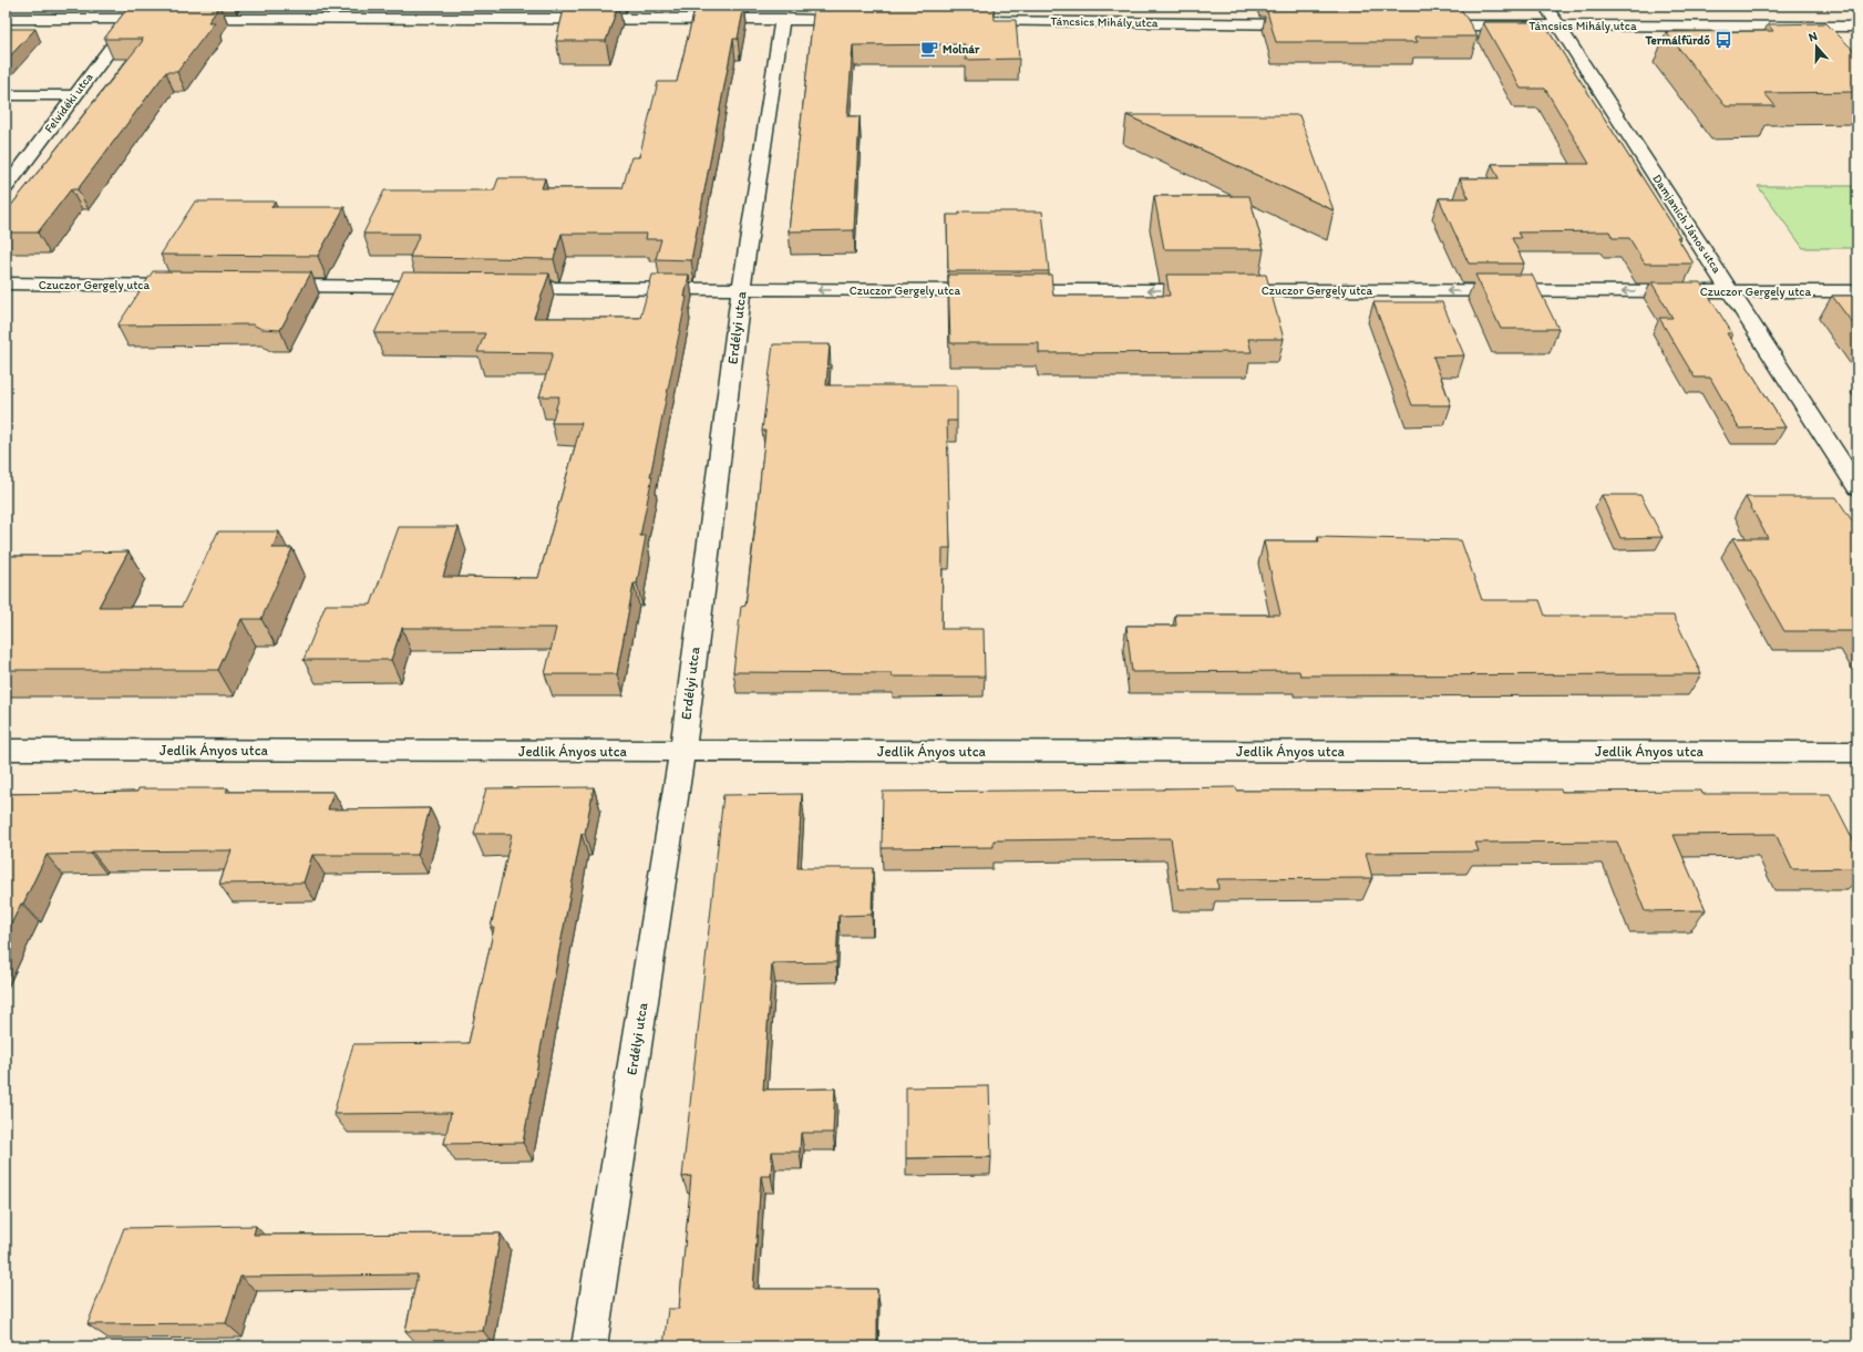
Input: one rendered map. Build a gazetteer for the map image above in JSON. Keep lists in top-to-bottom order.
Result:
{
  "streets": {
    "street": [
      "Táncsics Mihály utca",
      "Felvidéki utca",
      "Damjanich János utca",
      "Czuczor Gergely utca",
      "Erdélyi utca",
      "Jedlik Ányos utca"
    ]
  },
  "crossings": [
    ["Táncsics Mihály utca", "Damjanich János utca"],
    ["Damjanich János utca", "Czuczor Gergely utca"],
    ["Czuczor Gergely utca", "Erdélyi utca"],
    ["Erdélyi utca", "Jedlik Ányos utca"]
  ],
  "one_way": ["Czuczor Gergely utca"],
  "places": {
    "bus stop": ["Termálfürdő"],
    "cafe": ["Molnár"]
  },
  "north": "top"
}
